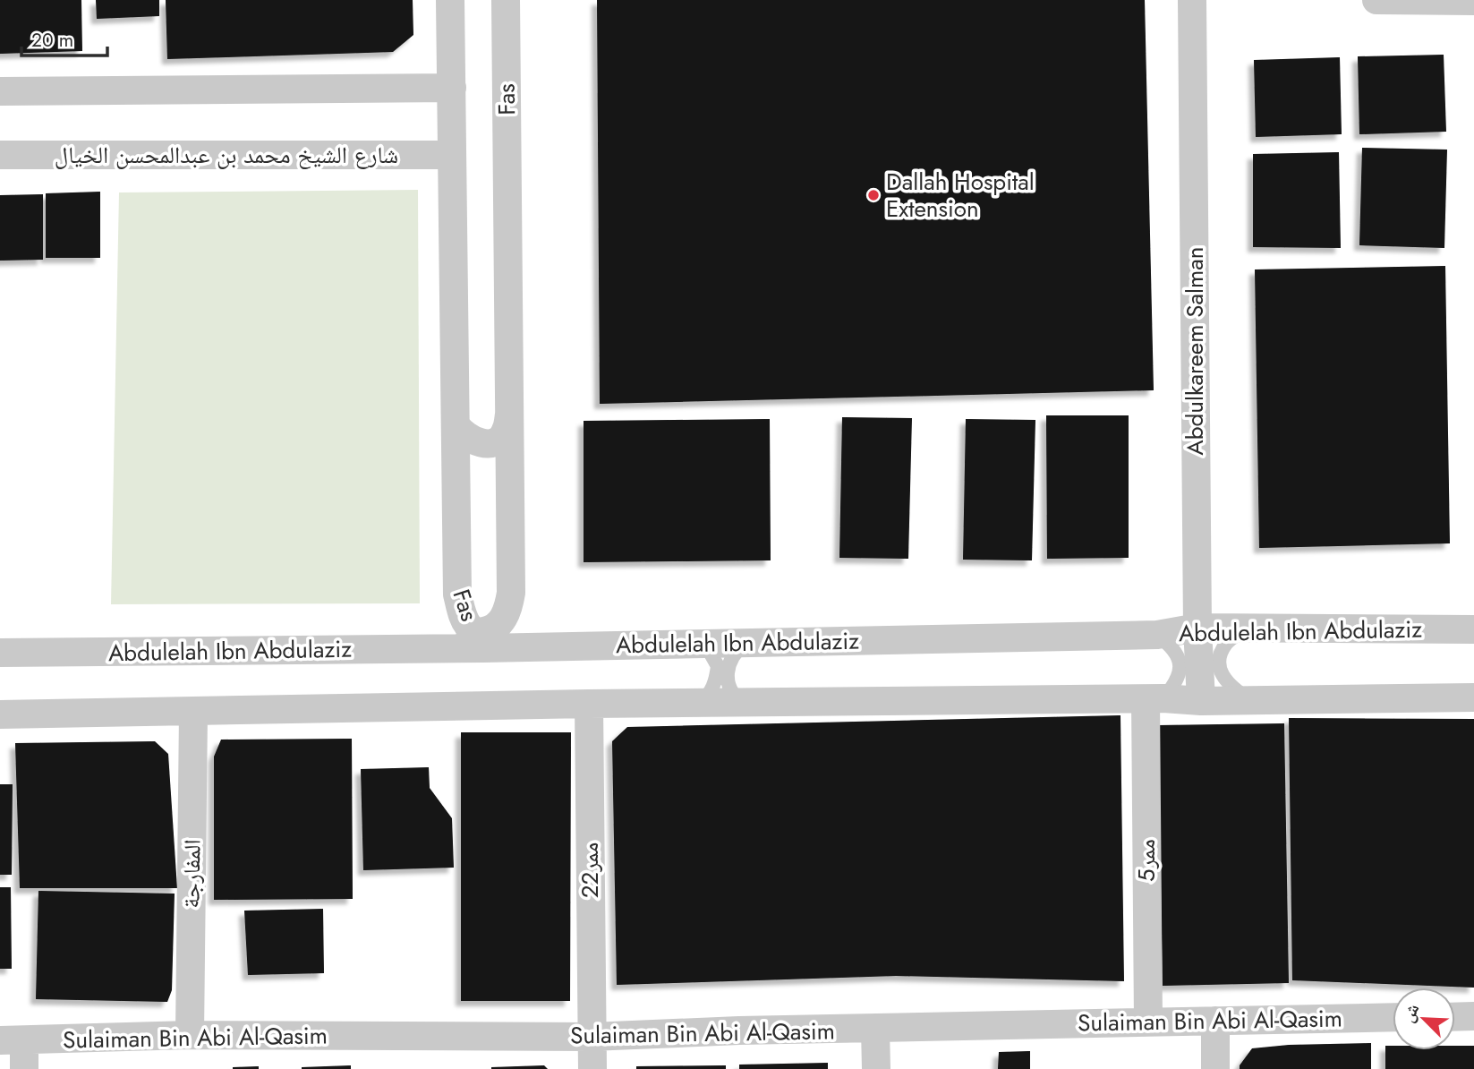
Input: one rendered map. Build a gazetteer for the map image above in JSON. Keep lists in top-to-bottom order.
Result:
{
  "streets": {
    "street": [
      "Fas",
      "شارع الشيخ محمد بن عبدالمحسن الخيال",
      "Abdulkareem Salman",
      "Abdulelah Ibn Abdulaziz",
      "ممر5",
      "ممر22",
      "المفارجة",
      "Sulaiman Bin Abi Al-Qasim"
    ]
  },
  "crossings": [
    ["Fas", "شارع الشيخ محمد بن عبدالمحسن الخيال"],
    ["Abdulkareem Salman", "Abdulelah Ibn Abdulaziz"],
    ["ممر5", "Sulaiman Bin Abi Al-Qasim"],
    ["ممر22", "Sulaiman Bin Abi Al-Qasim"],
    ["المفارجة", "Sulaiman Bin Abi Al-Qasim"]
  ],
  "places": ["Dallah Hospital Extension"],
  "scale_bar": "20 m",
  "north": "top left"
}
